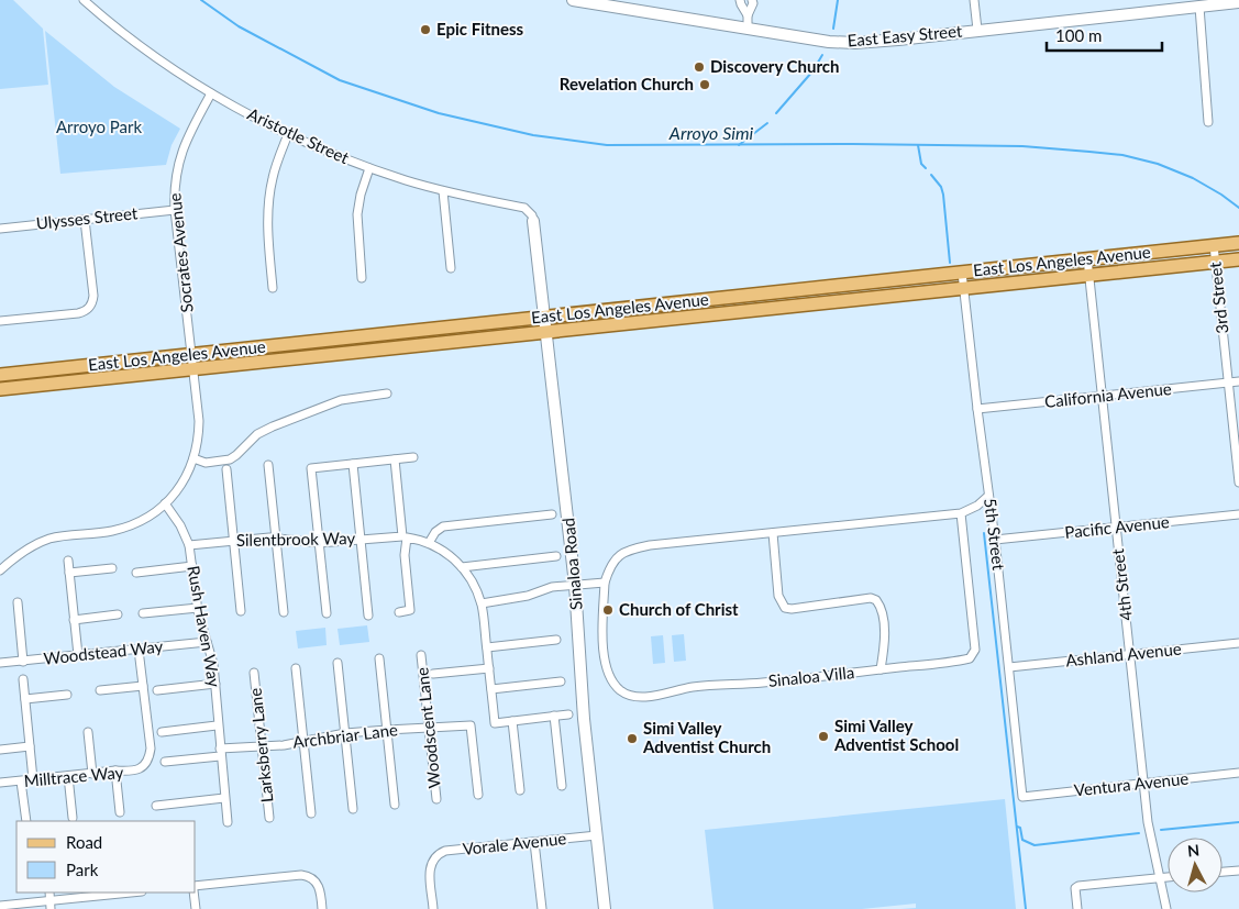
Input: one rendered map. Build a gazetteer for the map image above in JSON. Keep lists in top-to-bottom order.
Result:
{
  "streets": {
    "main road": ["East Los Angeles Avenue"],
    "street": [
      "East Easy Street",
      "Aristotle Street",
      "Ulysses Street",
      "Socrates Avenue",
      "3rd Street",
      "California Avenue",
      "Pacific Avenue",
      "5th Street",
      "Silentbrook Way",
      "Sinaloa Road",
      "4th Street",
      "Rush Haven Way",
      "Woodstead Way",
      "Ashland Avenue",
      "Sinaloa Villa",
      "Woodscent Lane",
      "Archbriar Lane",
      "Larksberry Lane",
      "Milltrace Way",
      "Ventura Avenue",
      "Vorale Avenue"
    ]
  },
  "crossings": [
    ["Aristotle Street", "Socrates Avenue"],
    ["Aristotle Street", "Sinaloa Road"],
    ["Ulysses Street", "Socrates Avenue"],
    ["Socrates Avenue", "East Los Angeles Avenue"],
    ["Socrates Avenue", "Rush Haven Way"],
    ["East Los Angeles Avenue", "3rd Street"],
    ["East Los Angeles Avenue", "5th Street"],
    ["East Los Angeles Avenue", "Sinaloa Road"],
    ["East Los Angeles Avenue", "4th Street"],
    ["3rd Street", "California Avenue"],
    ["California Avenue", "5th Street"],
    ["California Avenue", "4th Street"],
    ["Pacific Avenue", "5th Street"],
    ["Pacific Avenue", "4th Street"],
    ["5th Street", "Ashland Avenue"],
    ["5th Street", "Sinaloa Villa"],
    ["5th Street", "Ventura Avenue"],
    ["Silentbrook Way", "Rush Haven Way"],
    ["Sinaloa Road", "Vorale Avenue"],
    ["4th Street", "Ashland Avenue"],
    ["4th Street", "Ventura Avenue"],
    ["Rush Haven Way", "Woodstead Way"],
    ["Rush Haven Way", "Archbriar Lane"],
    ["Woodscent Lane", "Archbriar Lane"],
    ["Archbriar Lane", "Larksberry Lane"]
  ],
  "water": ["Arroyo Simi"],
  "parks": ["Arroyo Park"],
  "places": [
    "Epic Fitness",
    "Discovery Church",
    "Revelation Church",
    "Church of Christ",
    "Simi Valley Adventist School",
    "Simi Valley Adventist Church"
  ],
  "legend": ["Road", "Park"],
  "scale_bar": "100 m",
  "north": "top"
}
